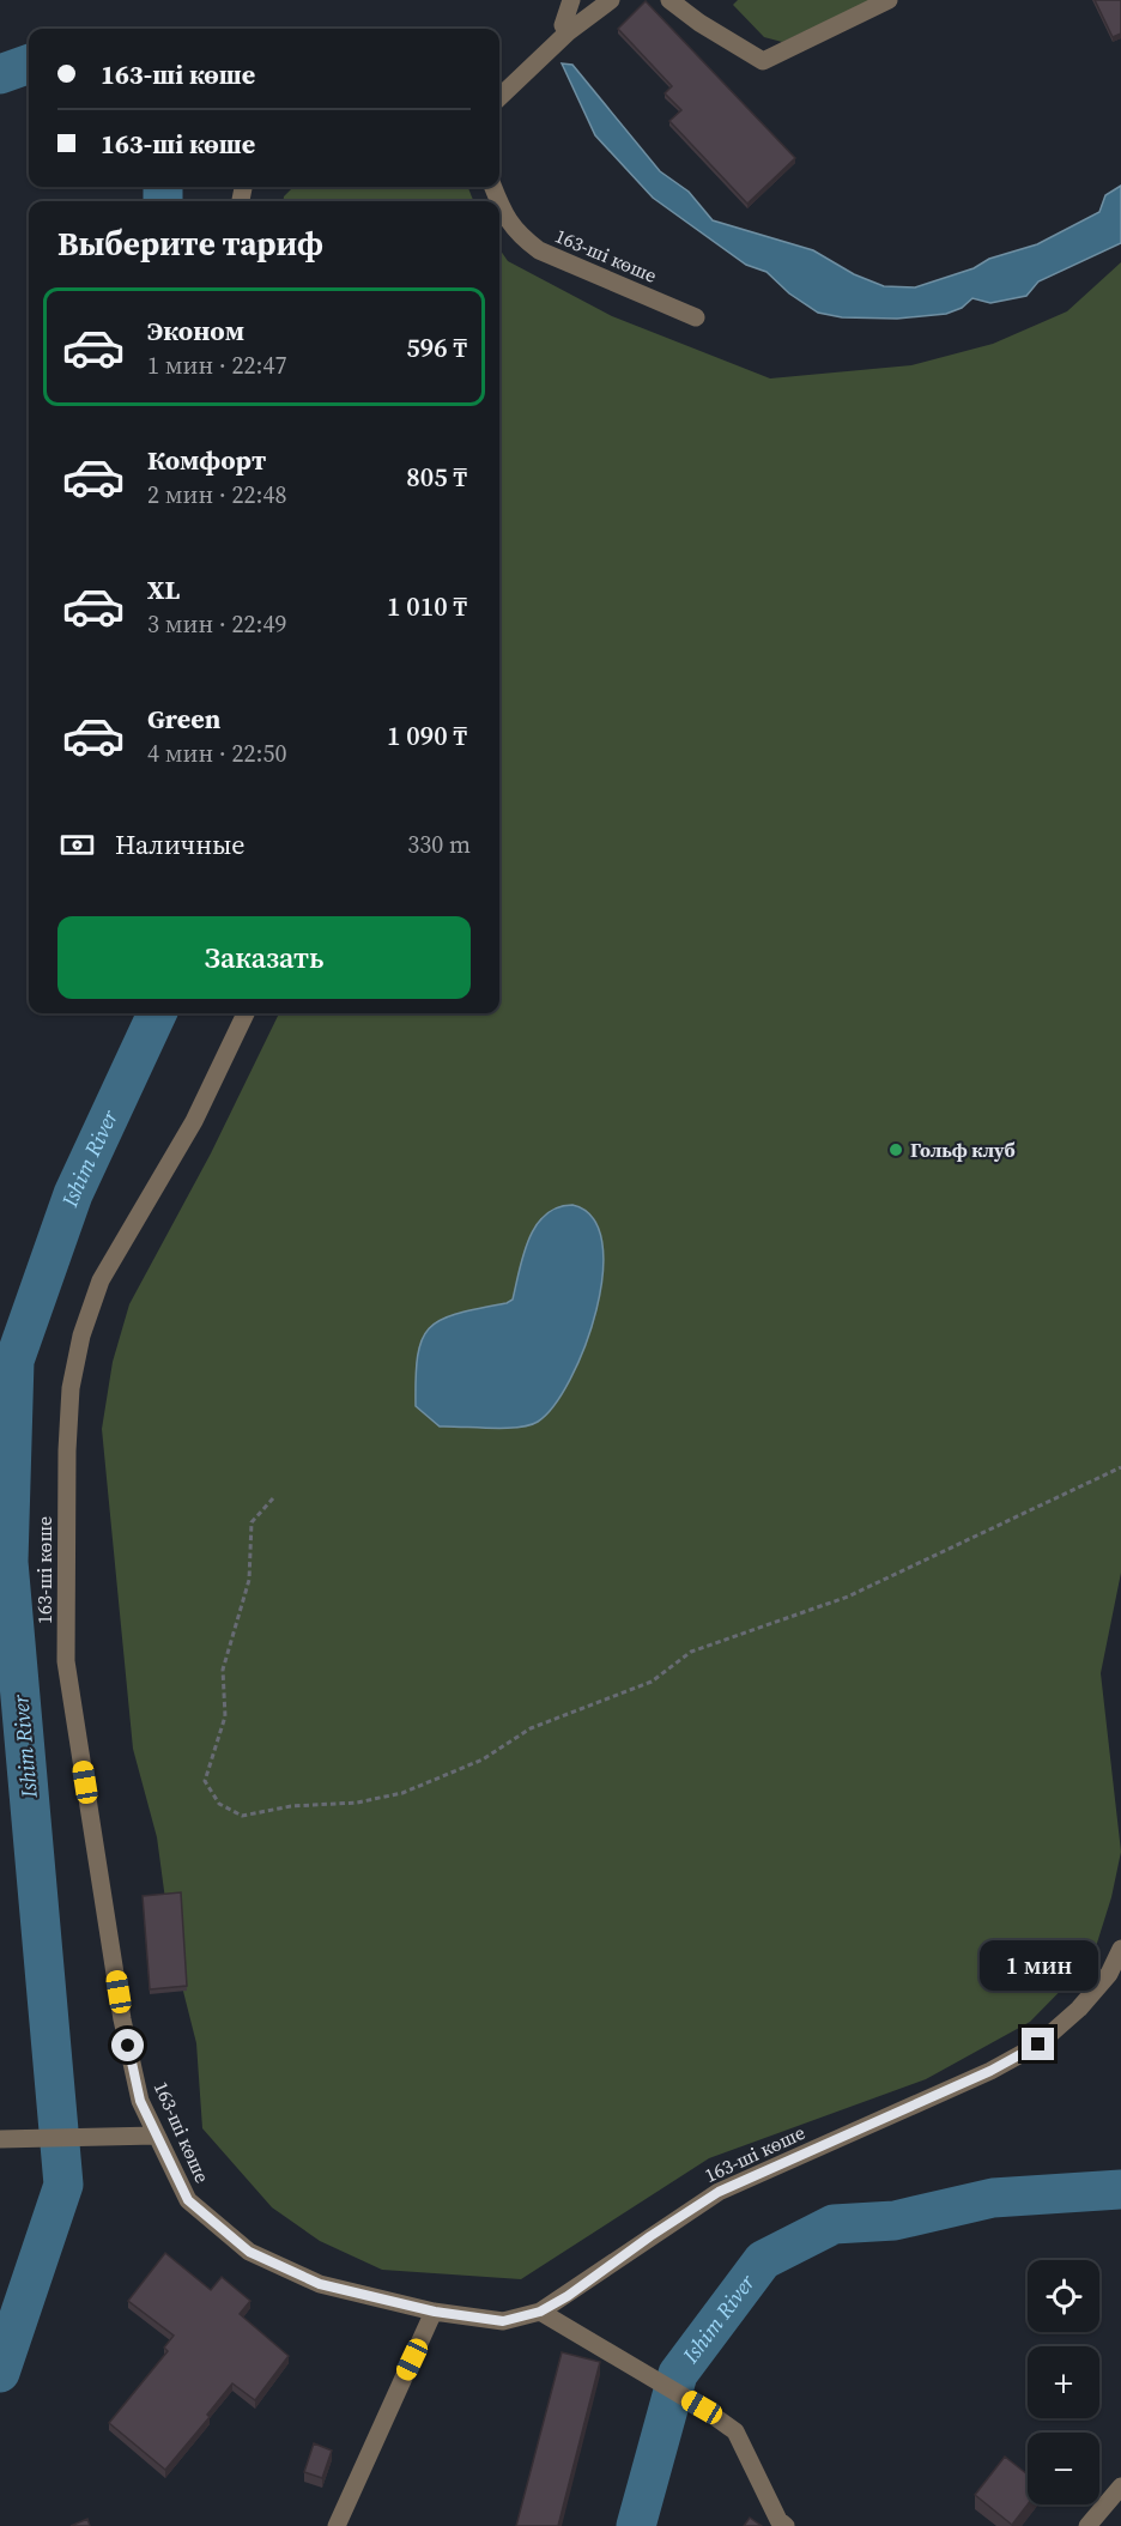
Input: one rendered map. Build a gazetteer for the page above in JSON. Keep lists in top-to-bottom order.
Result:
{
  "streets": {
    "street": ["163-ші көше"]
  },
  "water": ["Ishim River"],
  "places": ["Гольф клуб"],
  "page": {
    "banner": ["163-ші көше", "163-ші көше"],
    "heading": "Выберите тариф",
    "list": [
      {
        "name": "Эконом",
        "note": "1 мин · 22:47",
        "value": "596 ₸"
      },
      {
        "name": "Комфорт",
        "note": "2 мин · 22:48",
        "value": "805 ₸"
      },
      {
        "name": "XL",
        "note": "3 мин · 22:49",
        "value": "1 010 ₸"
      },
      {
        "name": "Green",
        "note": "4 мин · 22:50",
        "value": "1 090 ₸"
      }
    ],
    "pay": ["Наличные", "330 m"],
    "buttons": "Заказать",
    "bubble": "1 мин",
    "map_buttons": ["+", "−"]
  }
}
